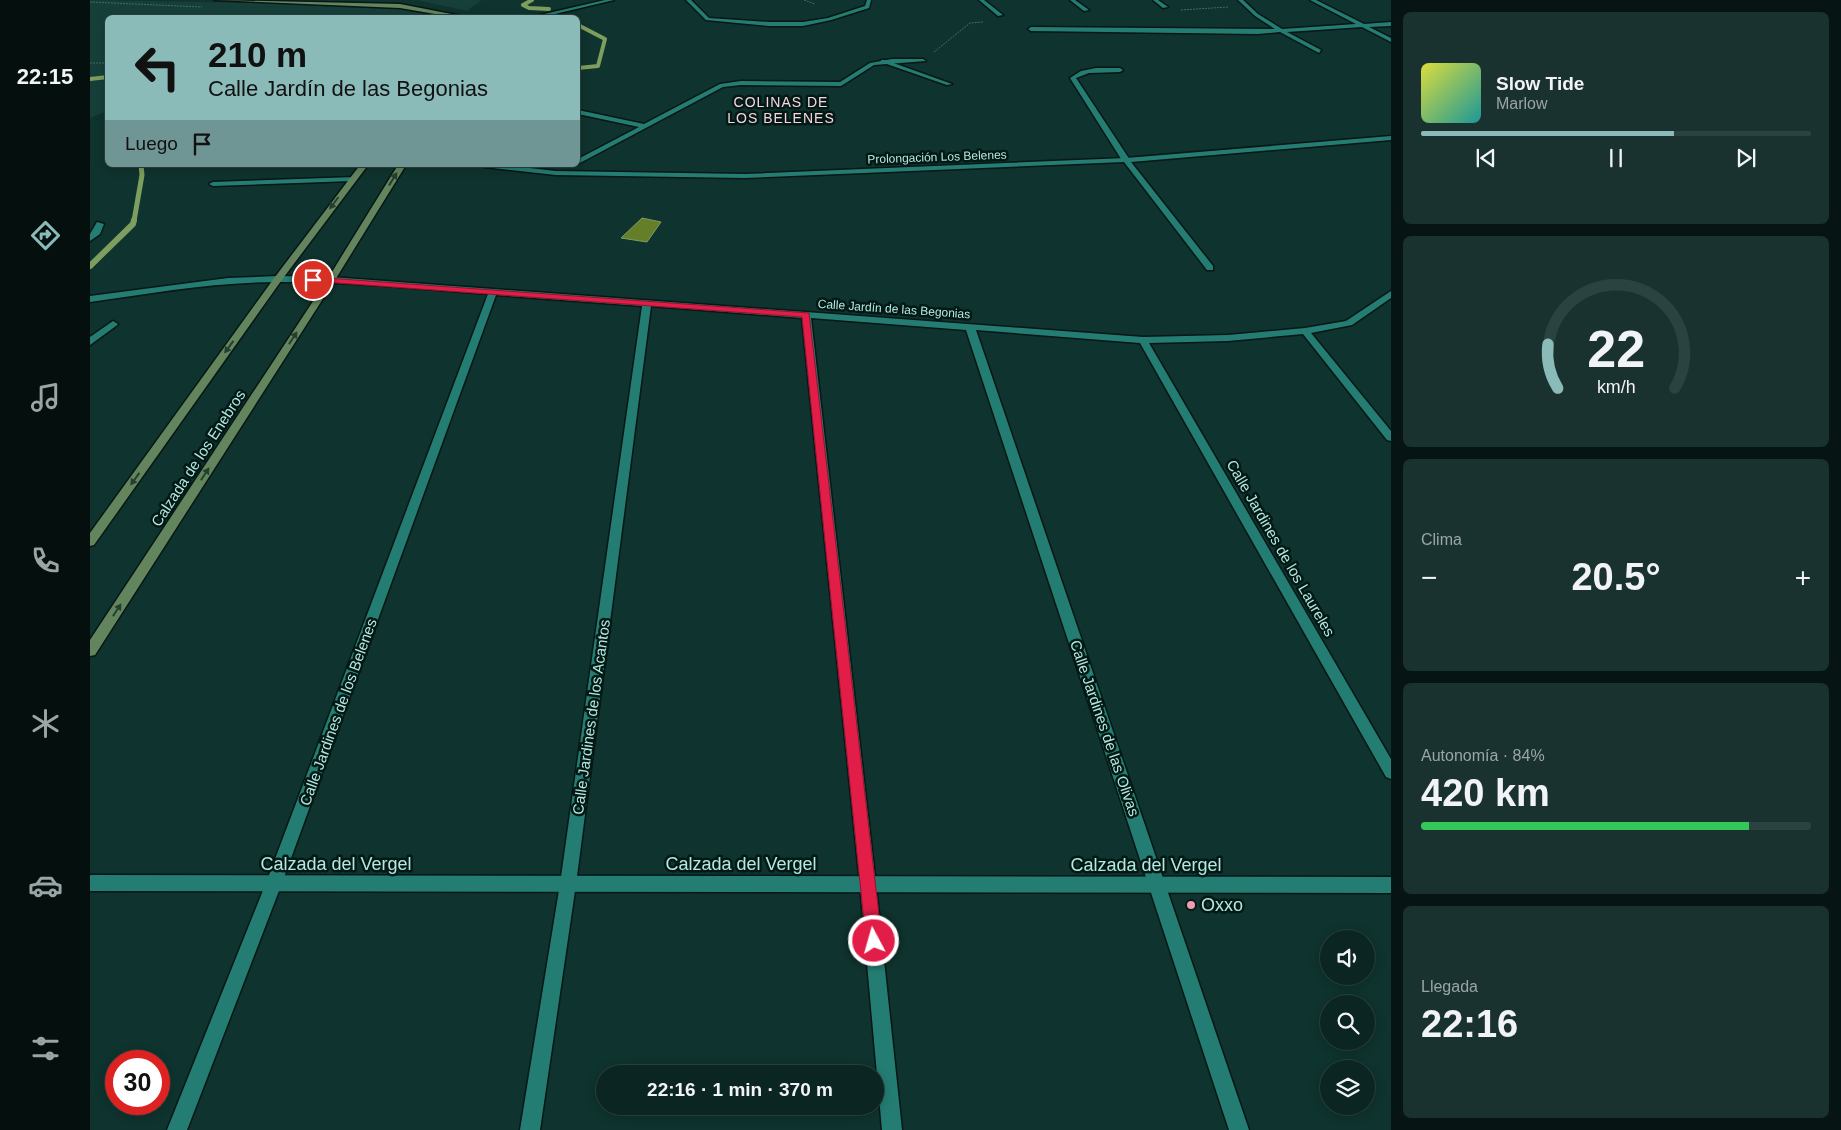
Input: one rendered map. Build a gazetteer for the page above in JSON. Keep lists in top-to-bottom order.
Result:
{
  "streets": {
    "main road": ["Calzada de los Enebros"],
    "street": [
      "Prolongación Los Belenes",
      "Calle Jardín de las Begonias",
      "Calle Jardines de los Laureles",
      "Calle Jardines de los Belenes",
      "Calle Jardines de los Acantos",
      "Calle Jardines de las Olivas",
      "Calzada del Vergel"
    ]
  },
  "crossings": [
    ["Calle Jardín de las Begonias", "Calzada de los Enebros"],
    ["Calle Jardín de las Begonias", "Calle Jardines de los Laureles"],
    ["Calle Jardín de las Begonias", "Calle Jardines de los Belenes"],
    ["Calle Jardín de las Begonias", "Calle Jardines de los Acantos"],
    ["Calle Jardín de las Begonias", "Calle Jardines de las Olivas"],
    ["Calle Jardines de los Belenes", "Calzada del Vergel"],
    ["Calle Jardines de los Acantos", "Calzada del Vergel"],
    ["Calle Jardines de las Olivas", "Calzada del Vergel"]
  ],
  "districts": ["COLINAS DE LOS BELENES"],
  "places": ["Oxxo"],
  "page": {
    "tabs": "22:15",
    "turn": ["210 m", "Calle Jardín de las Begonias"],
    "song": ["Slow Tide", "Marlow"],
    "then": "Luego",
    "tile": [
      "Clima",
      ["Autonomía · 84%", "420 km"],
      ["Llegada", "22:16"]
    ],
    "heat": ["−", "20.5°", "+"],
    "limit": "30",
    "trip": "22:16 · 1 min · 370 m",
    "gauge": ["22", "km/h"]
  }
}
